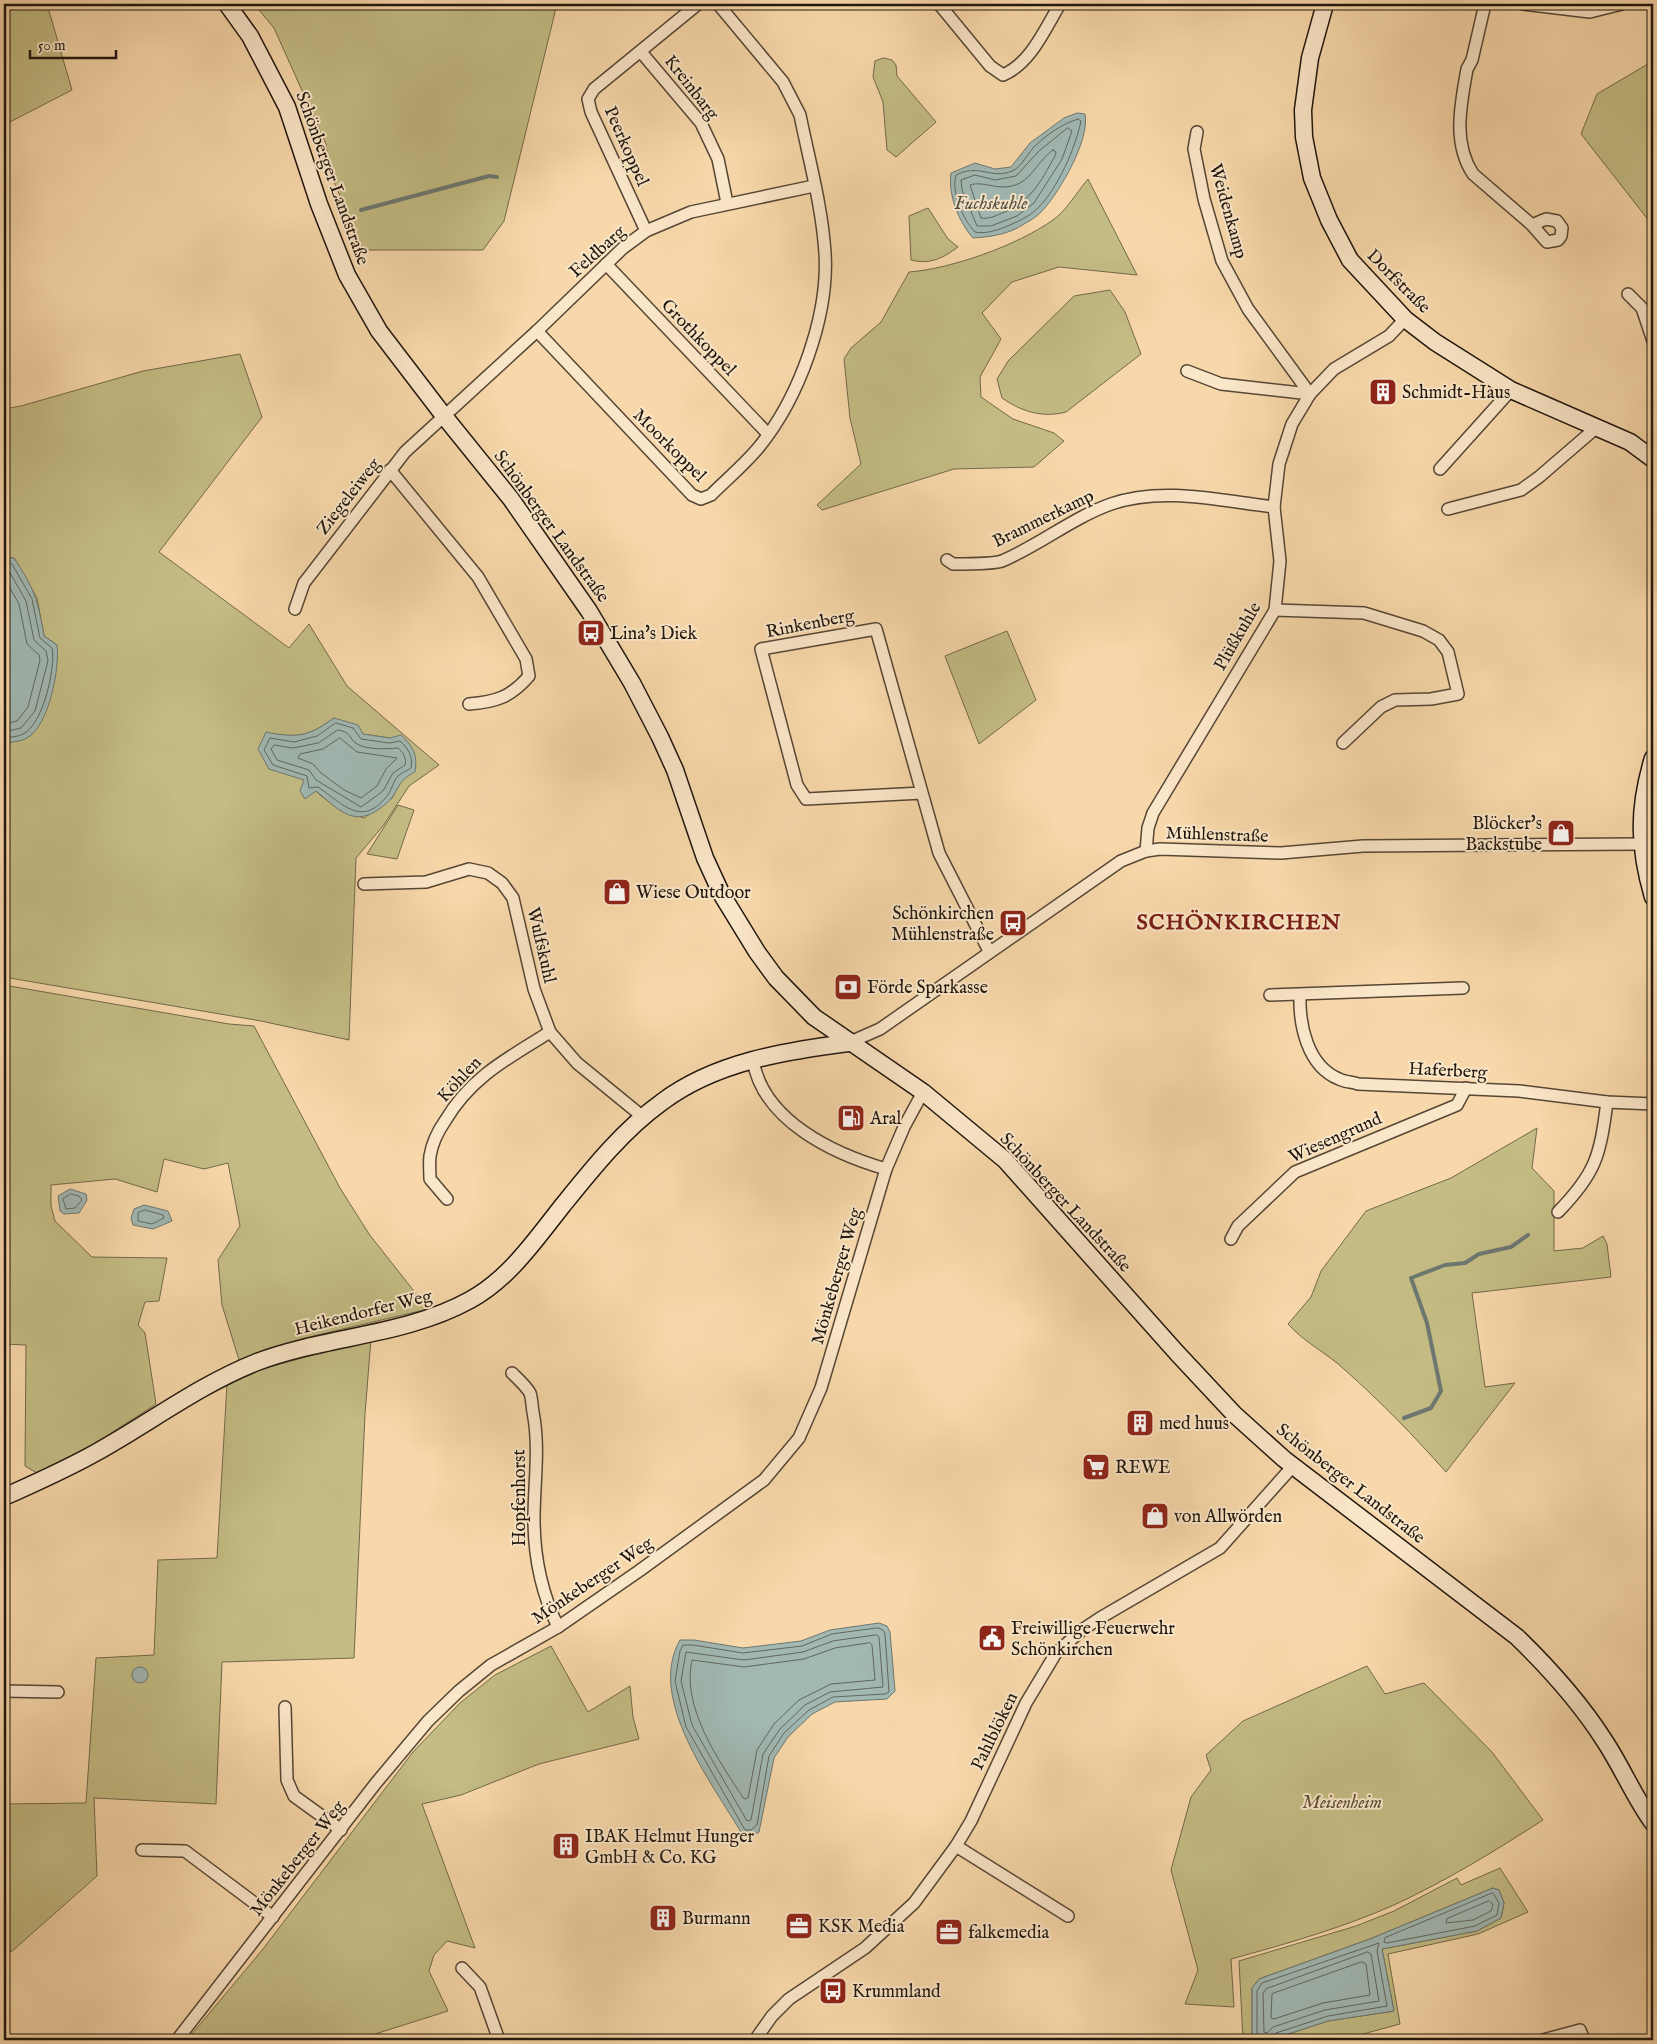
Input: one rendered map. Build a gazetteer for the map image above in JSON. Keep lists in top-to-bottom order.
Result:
{
  "streets": {
    "main road": ["Schönberger Landstraße", "Dorfstraße", "Heikendorfer Weg"],
    "street": [
      "Kreinbarg",
      "Peerkoppel",
      "Weidenkamp",
      "Feldbarg",
      "Grothkoppel",
      "Moorkoppel",
      "Ziegeleiweg",
      "Brammerkamp",
      "Rinkenberg",
      "Plüßkuhle",
      "Mühlenstraße",
      "Wulfskuhl",
      "Haferberg",
      "Köhlen",
      "Wiesengrund",
      "Mönkeberger Weg",
      "Hopfenhorst",
      "Pahlblöken"
    ]
  },
  "crossings": [
    ["Kreinbarg", "Peerkoppel"],
    ["Kreinbarg", "Feldbarg"],
    ["Peerkoppel", "Feldbarg"],
    ["Schönberger Landstraße", "Feldbarg"],
    ["Schönberger Landstraße", "Ziegeleiweg"],
    ["Schönberger Landstraße", "Mühlenstraße"],
    ["Schönberger Landstraße", "Mönkeberger Weg"],
    ["Schönberger Landstraße", "Heikendorfer Weg"],
    ["Schönberger Landstraße", "Pahlblöken"],
    ["Weidenkamp", "Plüßkuhle"],
    ["Feldbarg", "Grothkoppel"],
    ["Feldbarg", "Moorkoppel"],
    ["Feldbarg", "Ziegeleiweg"],
    ["Dorfstraße", "Plüßkuhle"],
    ["Grothkoppel", "Moorkoppel"],
    ["Brammerkamp", "Plüßkuhle"],
    ["Rinkenberg", "Mühlenstraße"],
    ["Plüßkuhle", "Mühlenstraße"],
    ["Mühlenstraße", "Heikendorfer Weg"],
    ["Wulfskuhl", "Köhlen"],
    ["Wulfskuhl", "Heikendorfer Weg"],
    ["Haferberg", "Wiesengrund"],
    ["Mönkeberger Weg", "Hopfenhorst"]
  ],
  "districts": ["SCHÖNKIRCHEN"],
  "water": ["Fuchskuhle"],
  "parks": ["Meisenheim"],
  "places": {
    "building": [
      "Schmidt-Haus",
      "med huus",
      "IBAK Helmut Hunger GmbH & Co. KG",
      "Burmann"
    ],
    "bus stop": ["Lina's Diek", "Schönkirchen Mühlenstraße", "Krummland"],
    "shop": ["Blöcker's Backstube", "Wiese Outdoor", "von Allwörden"],
    "bank": ["Förde Sparkasse"],
    "fuel station": ["Aral"],
    "supermarket": ["REWE"],
    "public building": ["Freiwillige Feuerwehr Schönkirchen"],
    "office": ["KSK Media", "falkemedia"]
  },
  "scale_bar": "50 m"
}
